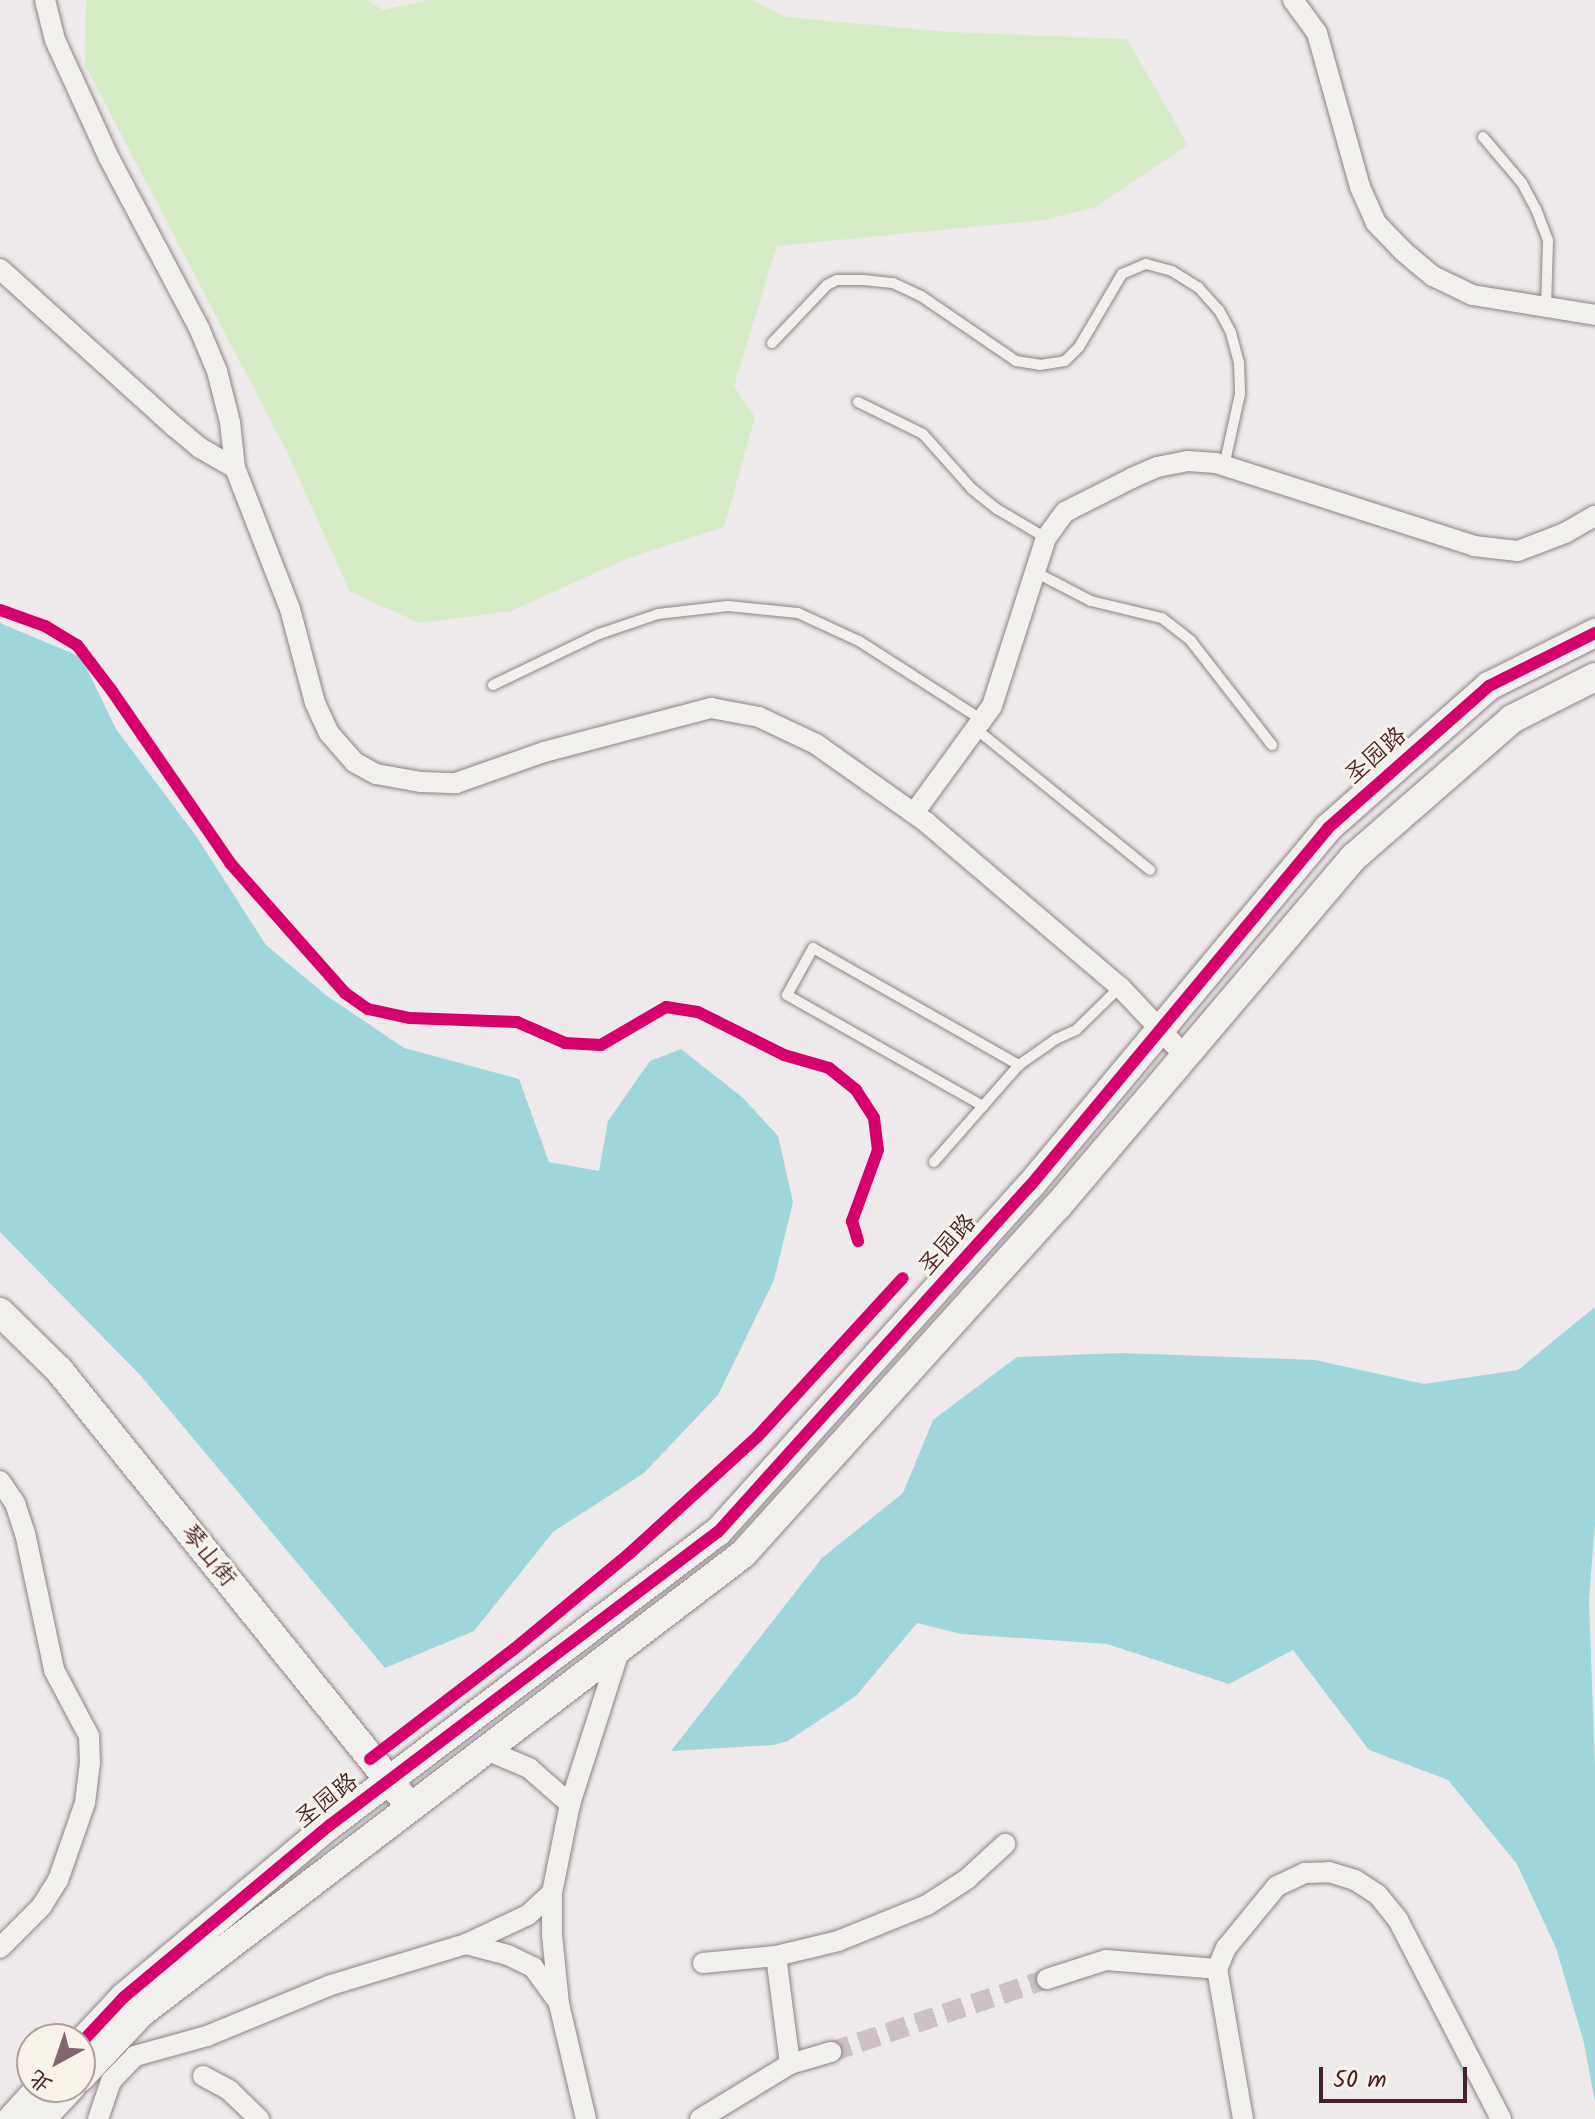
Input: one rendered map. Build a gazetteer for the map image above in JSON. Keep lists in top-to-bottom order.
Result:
{
  "streets": {
    "street": ["圣园路", "琴山街"]
  },
  "crossings": [
    ["圣园路", "琴山街"]
  ],
  "scale_bar": "50 m",
  "north": "bottom left"
}
